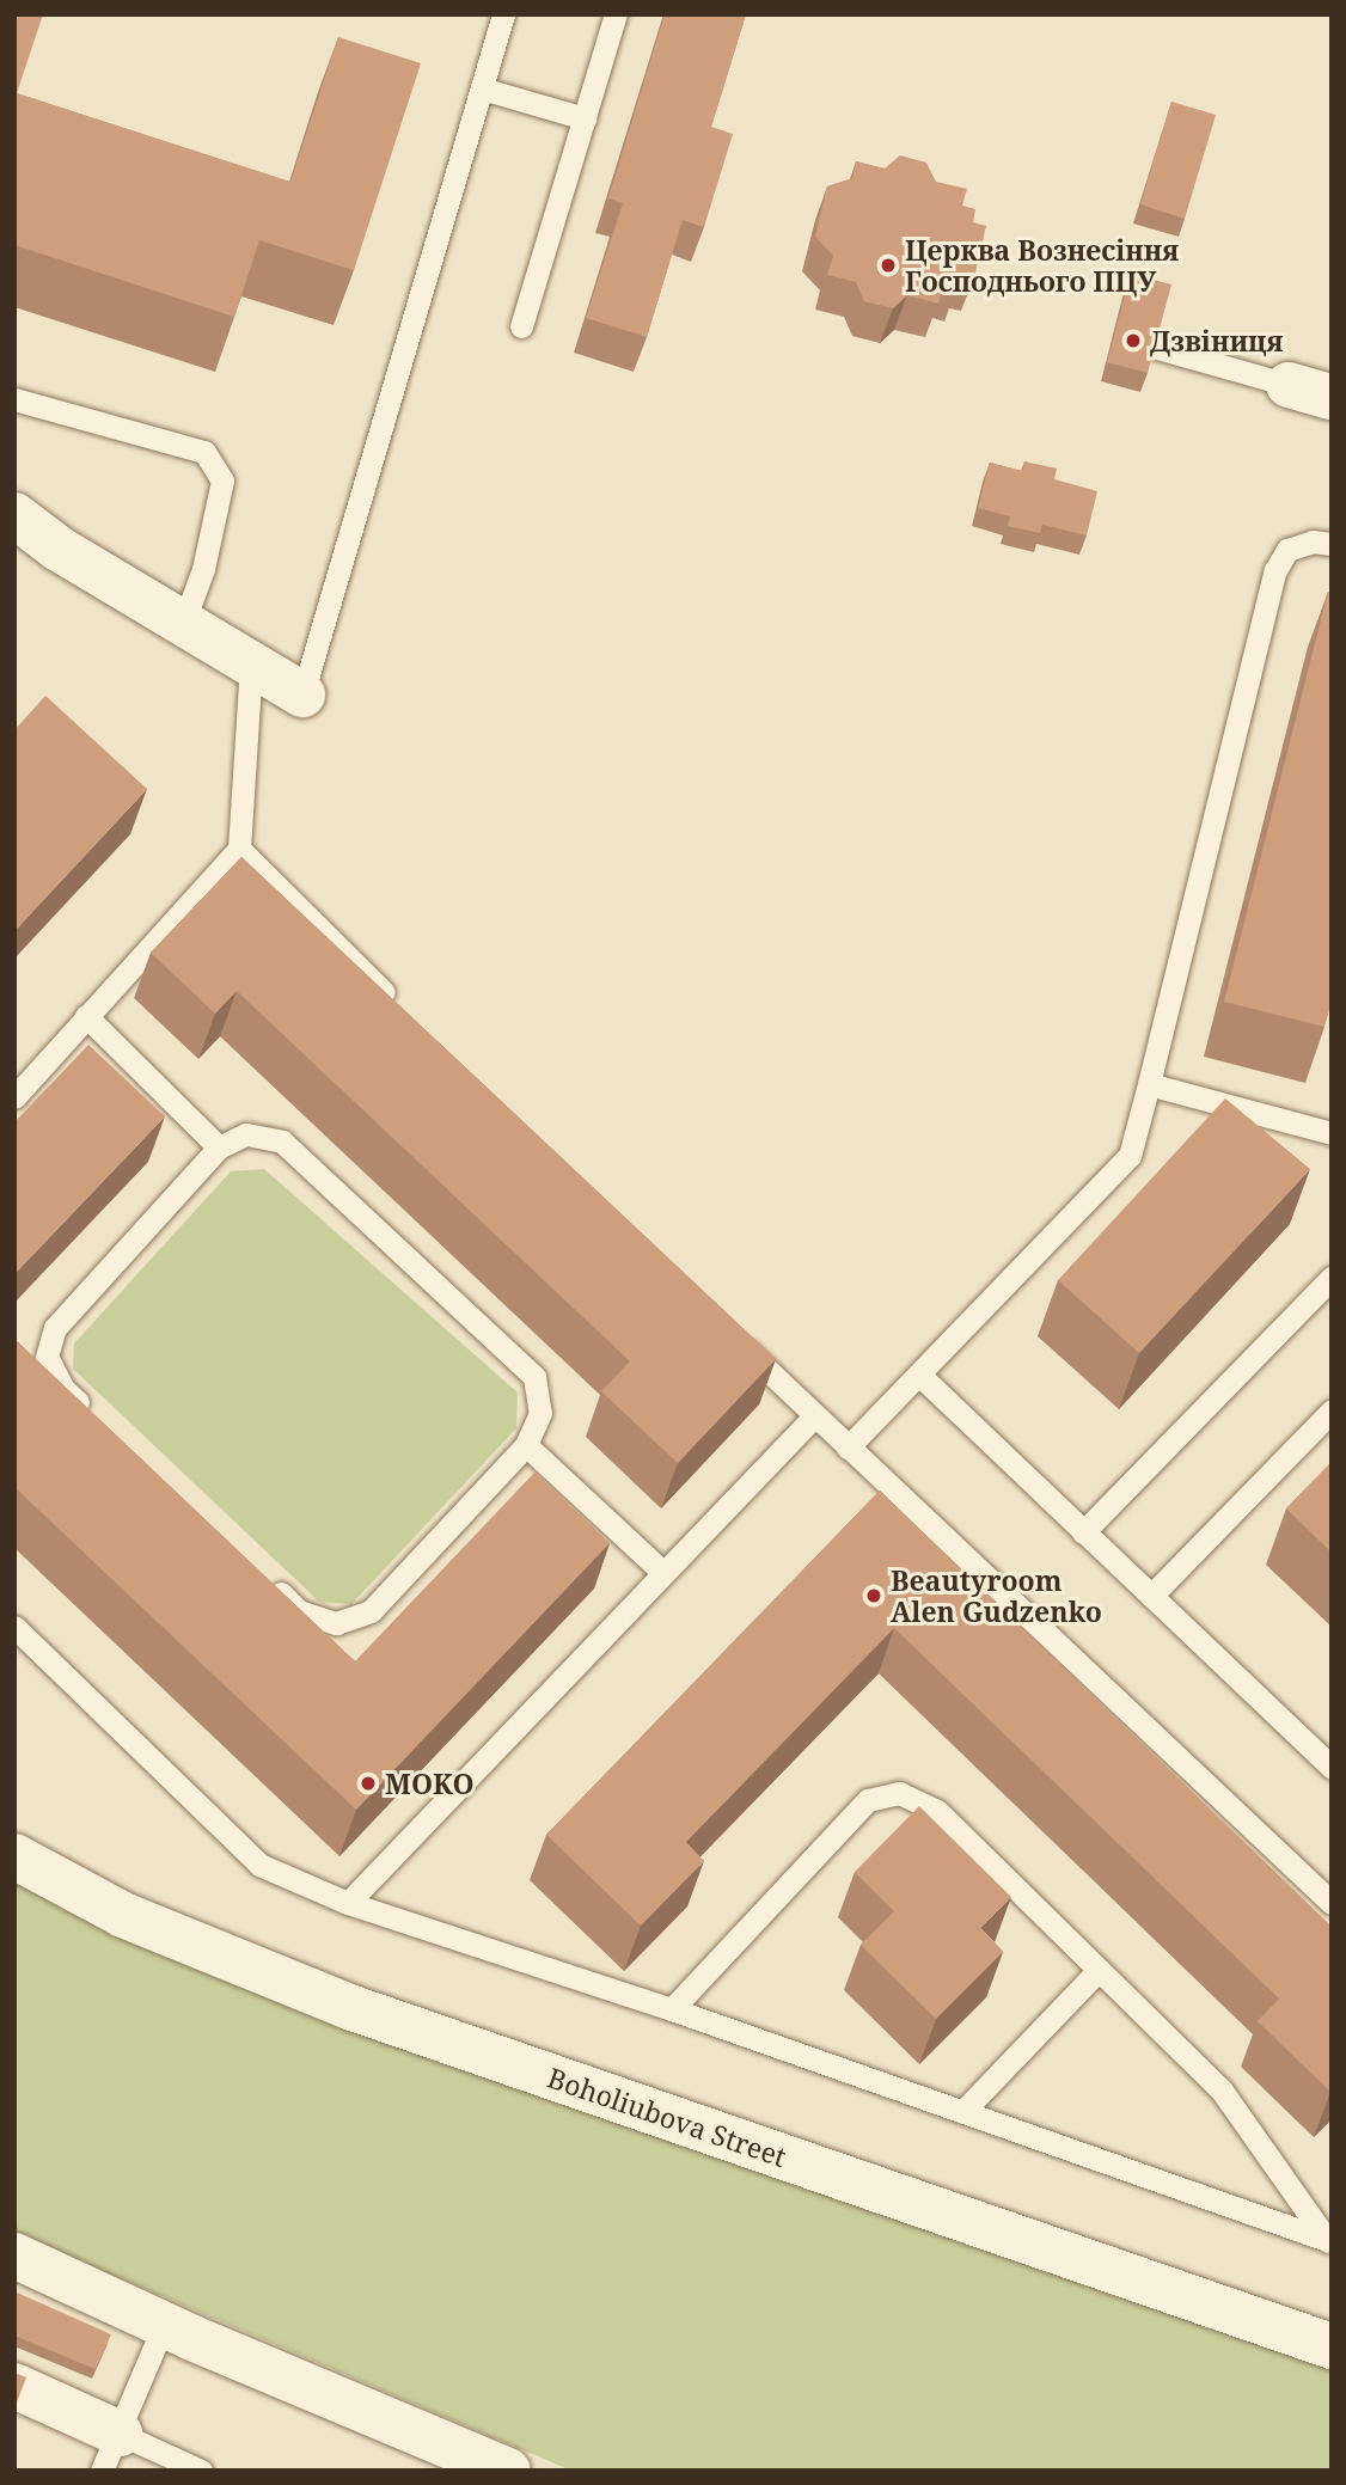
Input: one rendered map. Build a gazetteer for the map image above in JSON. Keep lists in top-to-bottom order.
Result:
{
  "streets": {
    "street": ["Boholiubova Street"]
  },
  "places": [
    "Церква Вознесіння Господнього ПЦУ",
    "Дзвіниця",
    "Beautyroom Alen Gudzenko",
    "MOKO"
  ]
}
